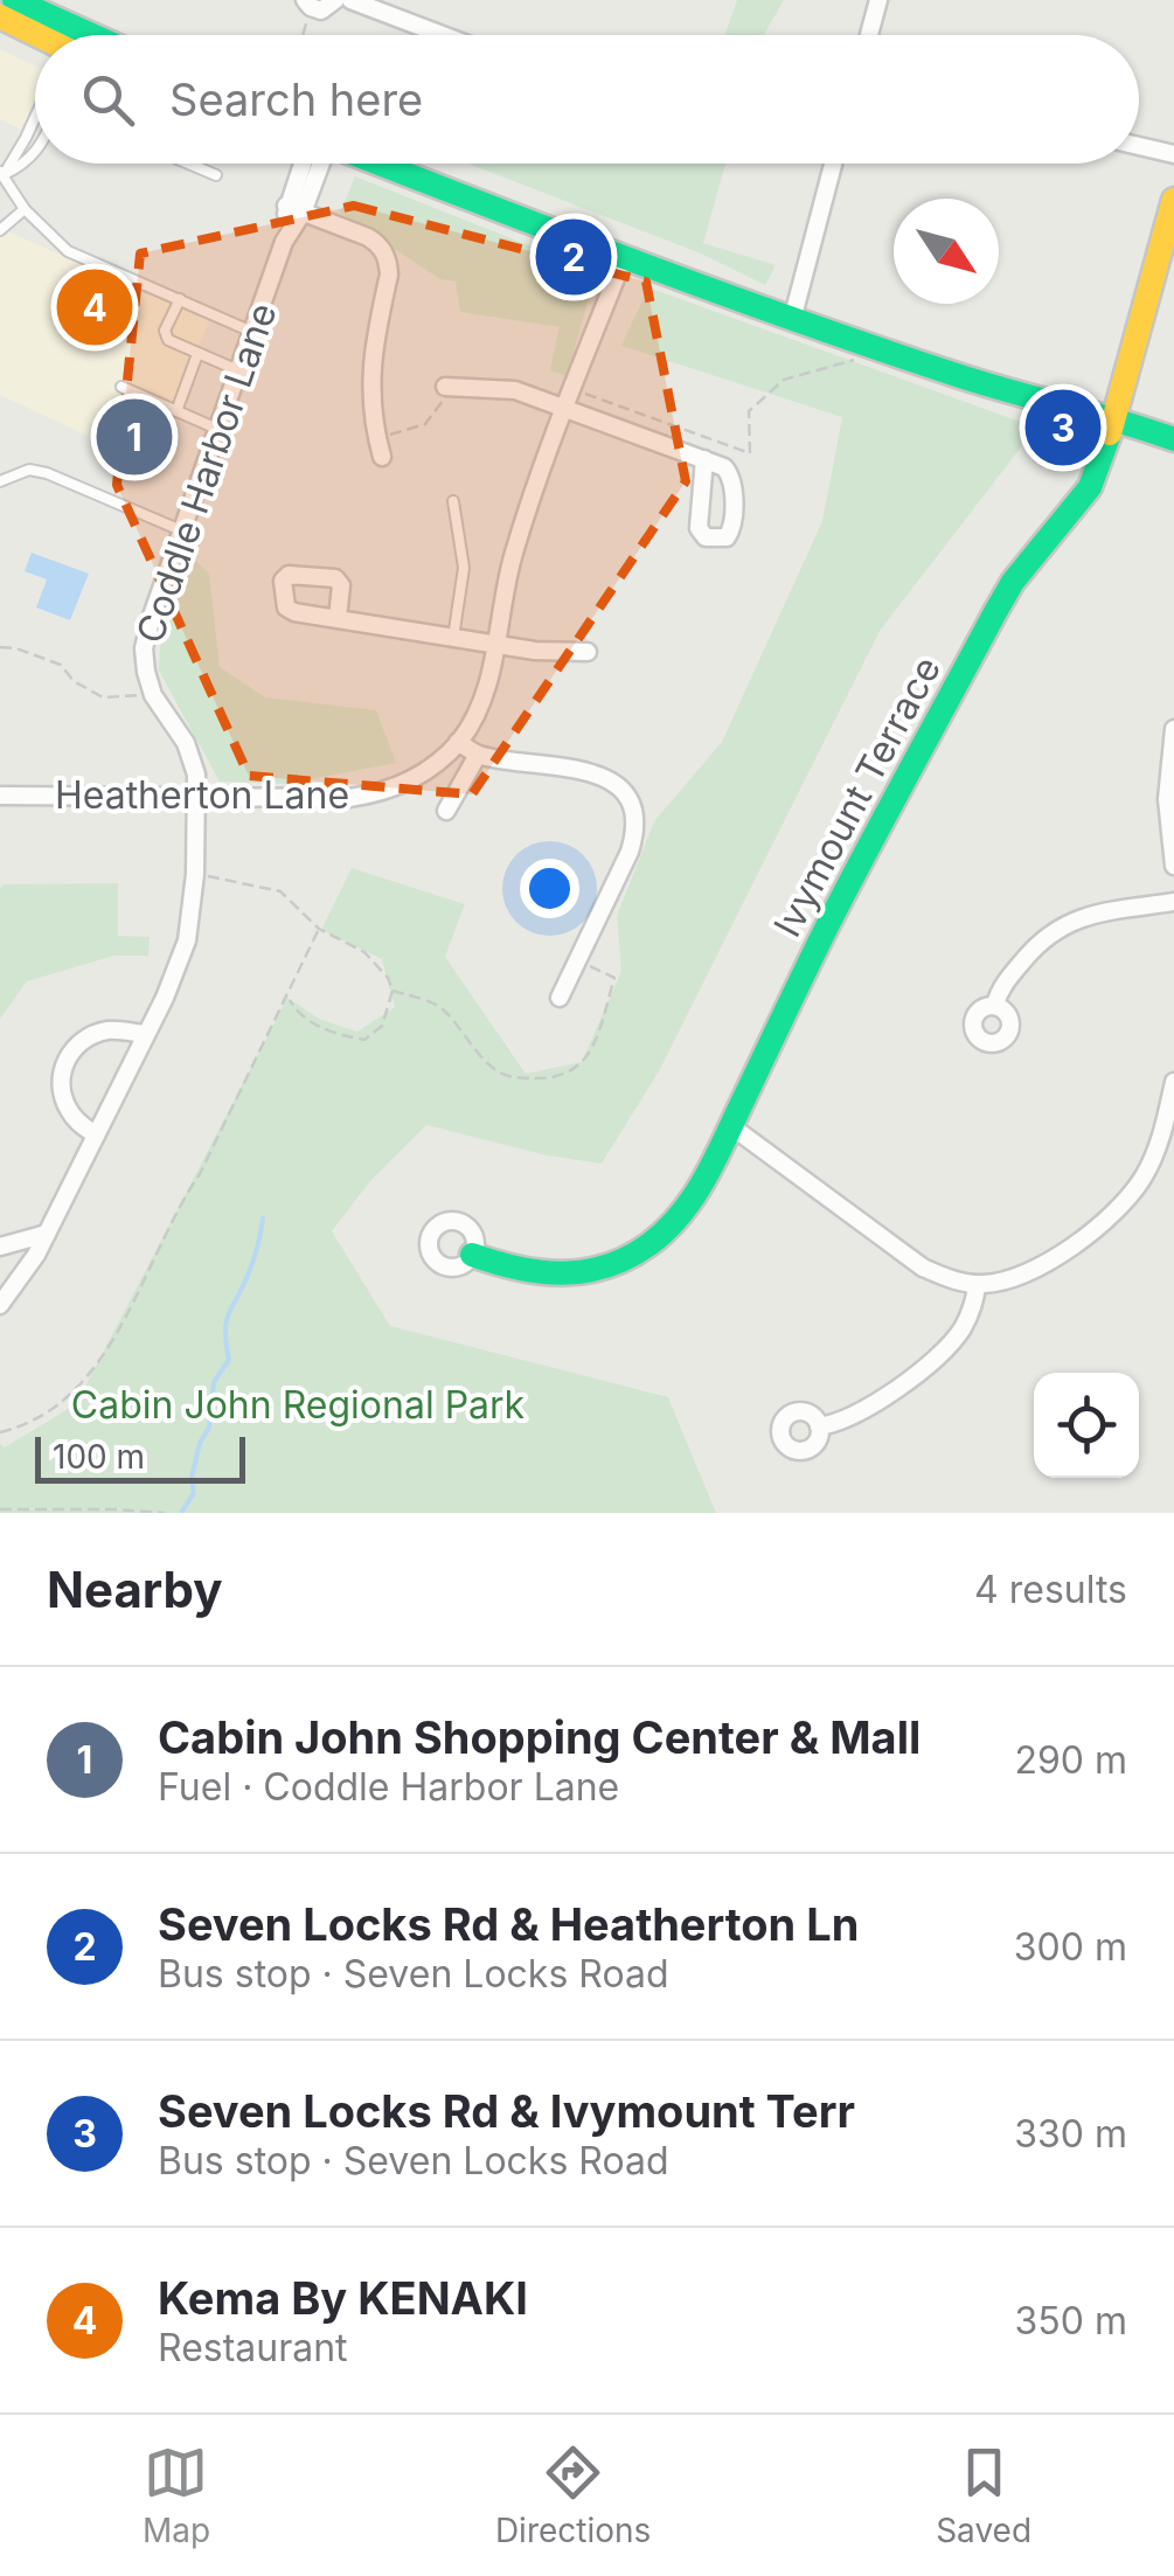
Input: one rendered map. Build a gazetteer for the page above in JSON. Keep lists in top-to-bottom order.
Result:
{
  "streets": {
    "street": ["Coddle Harbor Lane", "Heatherton Lane", "Ivymount Terrace"]
  },
  "crossings": [
    ["Coddle Harbor Lane", "Heatherton Lane"]
  ],
  "parks": ["Cabin John Regional Park"],
  "scale_bar": "100 m",
  "north": "bottom right",
  "page": {
    "search": "Search here",
    "pins": [
      "2",
      "4",
      "3",
      "1"
    ],
    "scale": "100 m",
    "heading": ["Nearby", "4 results"],
    "list": [
      {
        "mark": "1",
        "name": "Cabin John Shopping Center & Mall",
        "note": "Fuel · Coddle Harbor Lane",
        "value": "290 m"
      },
      {
        "mark": "2",
        "name": "Seven Locks Rd & Heatherton Ln",
        "note": "Bus stop · Seven Locks Road",
        "value": "300 m"
      },
      {
        "mark": "3",
        "name": "Seven Locks Rd & Ivymount Terr",
        "note": "Bus stop · Seven Locks Road",
        "value": "330 m"
      },
      {
        "mark": "4",
        "name": "Kema By KENAKI",
        "note": "Restaurant",
        "value": "350 m"
      }
    ],
    "nav": ["Map", "Directions", "Saved"]
  }
}
